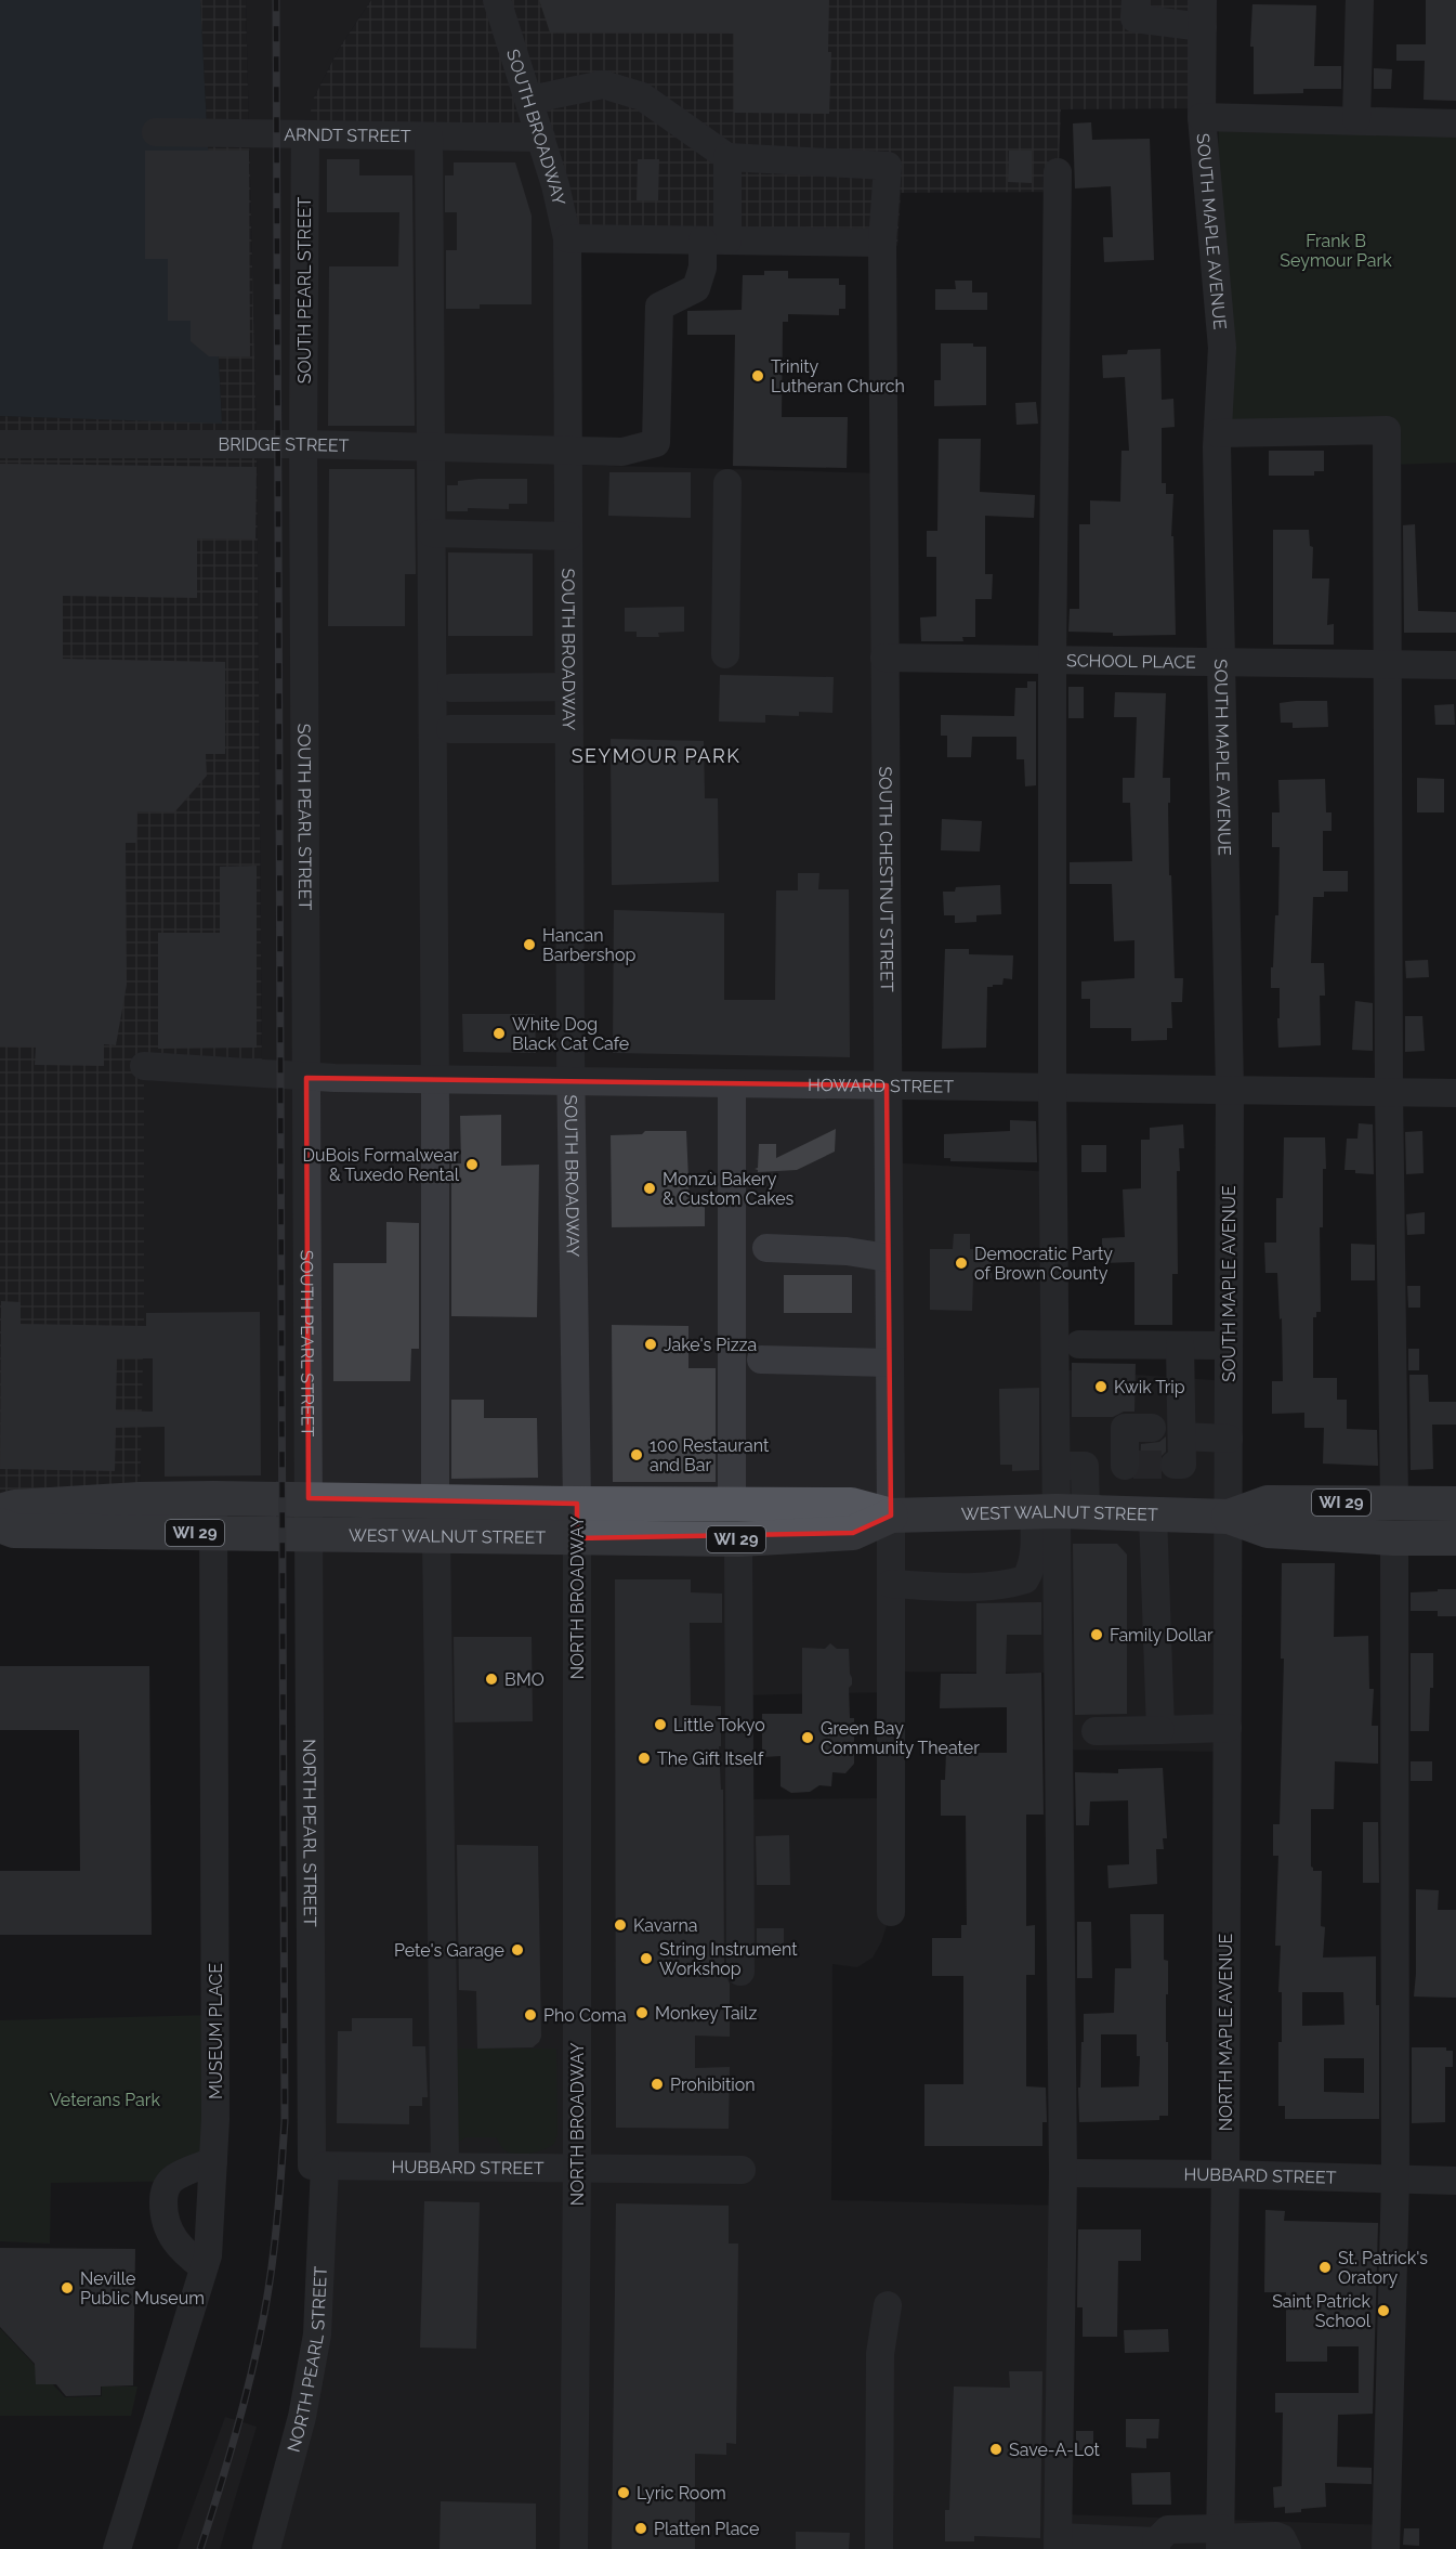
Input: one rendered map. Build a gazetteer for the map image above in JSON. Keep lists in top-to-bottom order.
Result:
{
  "streets": {
    "main road": ["WI 29", "WEST WALNUT STREET"],
    "street": [
      "SOUTH BROADWAY",
      "ARNDT STREET",
      "SOUTH MAPLE AVENUE",
      "SOUTH PEARL STREET",
      "BRIDGE STREET",
      "SCHOOL PLACE",
      "SOUTH CHESTNUT STREET",
      "HOWARD STREET",
      "NORTH BROADWAY",
      "NORTH PEARL STREET",
      "MUSEUM PLACE",
      "NORTH MAPLE AVENUE",
      "HUBBARD STREET"
    ]
  },
  "crossings": [
    ["SOUTH BROADWAY", "ARNDT STREET"],
    ["SOUTH BROADWAY", "BRIDGE STREET"],
    ["SOUTH BROADWAY", "HOWARD STREET"],
    ["SOUTH BROADWAY", "WEST WALNUT STREET"],
    ["SOUTH BROADWAY", "NORTH BROADWAY"],
    ["ARNDT STREET", "SOUTH PEARL STREET"],
    ["SOUTH MAPLE AVENUE", "SCHOOL PLACE"],
    ["SOUTH MAPLE AVENUE", "HOWARD STREET"],
    ["SOUTH MAPLE AVENUE", "WEST WALNUT STREET"],
    ["SOUTH MAPLE AVENUE", "NORTH MAPLE AVENUE"],
    ["SOUTH PEARL STREET", "BRIDGE STREET"],
    ["SOUTH PEARL STREET", "HOWARD STREET"],
    ["SOUTH PEARL STREET", "WEST WALNUT STREET"],
    ["SOUTH PEARL STREET", "NORTH PEARL STREET"],
    ["SCHOOL PLACE", "SOUTH CHESTNUT STREET"],
    ["SOUTH CHESTNUT STREET", "HOWARD STREET"],
    ["SOUTH CHESTNUT STREET", "WEST WALNUT STREET"],
    ["WEST WALNUT STREET", "NORTH BROADWAY"],
    ["WEST WALNUT STREET", "NORTH PEARL STREET"],
    ["WEST WALNUT STREET", "MUSEUM PLACE"],
    ["WEST WALNUT STREET", "NORTH MAPLE AVENUE"],
    ["NORTH BROADWAY", "HUBBARD STREET"],
    ["NORTH PEARL STREET", "HUBBARD STREET"],
    ["NORTH MAPLE AVENUE", "HUBBARD STREET"]
  ],
  "districts": ["SEYMOUR PARK"],
  "parks": ["Frank B Seymour Park", "Veterans Park"],
  "places": [
    "Trinity Lutheran Church",
    "Hancan Barbershop",
    "White Dog Black Cat Cafe",
    "DuBois Formalwear & Tuxedo Rental",
    "Monzù Bakery & Custom Cakes",
    "Democratic Party of Brown County",
    "Jake's Pizza",
    "Kwik Trip",
    "100 Restaurant and Bar",
    "Family Dollar",
    "BMO",
    "Little Tokyo",
    "Green Bay Community Theater",
    "The Gift Itself",
    "Kavarna",
    "Pete's Garage",
    "String Instrument Workshop",
    "Monkey Tailz",
    "Pho Coma",
    "Prohibition",
    "St. Patrick's Oratory",
    "Neville Public Museum",
    "Saint Patrick School",
    "Save-A-Lot",
    "Lyric Room",
    "Platten Place"
  ]
}
